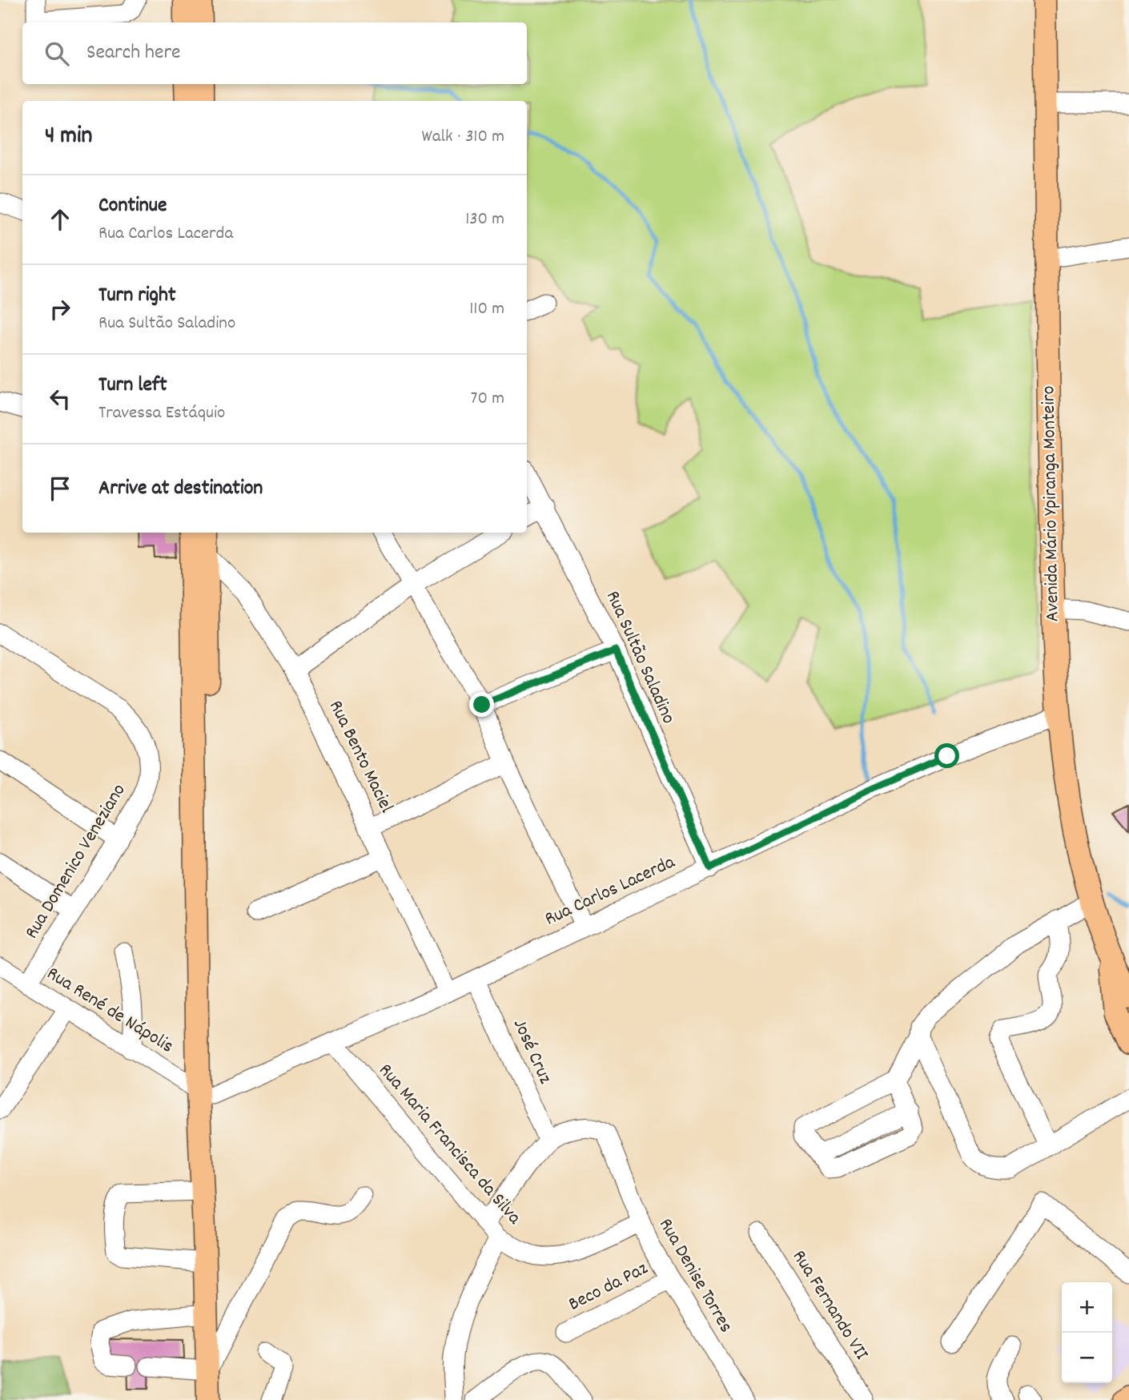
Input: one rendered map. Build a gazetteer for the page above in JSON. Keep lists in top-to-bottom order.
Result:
{
  "streets": {
    "main road": ["Avenida Mário Ypiranga Monteiro"],
    "street": [
      "Rua Sultão Saladino",
      "Rua Bento Maciel",
      "Rua Domenico Veneziano",
      "Rua Carlos Lacerda",
      "Rua René de Nápolis",
      "José Cruz",
      "Rua Maria Francisca da Silva",
      "Rua Denise Torres",
      "Beco da Paz",
      "Rua Fernando VII"
    ]
  },
  "crossings": [
    ["Avenida Mário Ypiranga Monteiro", "Rua Carlos Lacerda"],
    ["Rua Sultão Saladino", "Rua Carlos Lacerda"],
    ["Rua Bento Maciel", "Rua Carlos Lacerda"],
    ["Rua Domenico Veneziano", "Rua René de Nápolis"],
    ["Rua Carlos Lacerda", "Rua René de Nápolis"],
    ["Rua Carlos Lacerda", "José Cruz"],
    ["Rua Carlos Lacerda", "Rua Maria Francisca da Silva"],
    ["José Cruz", "Rua Denise Torres"],
    ["Rua Maria Francisca da Silva", "Rua Denise Torres"],
    ["Rua Denise Torres", "Beco da Paz"]
  ],
  "page": {
    "search": "Search here",
    "heading": ["4 min", "Walk · 310 m"],
    "list": [
      ["Continue", "Rua Carlos Lacerda", "130 m"],
      ["Turn right", "Rua Sultão Saladino", "110 m"],
      ["Turn left", "Travessa Estáquio", "70 m"],
      "Arrive at destination"
    ],
    "map_buttons": ["+", "−"]
  }
}
